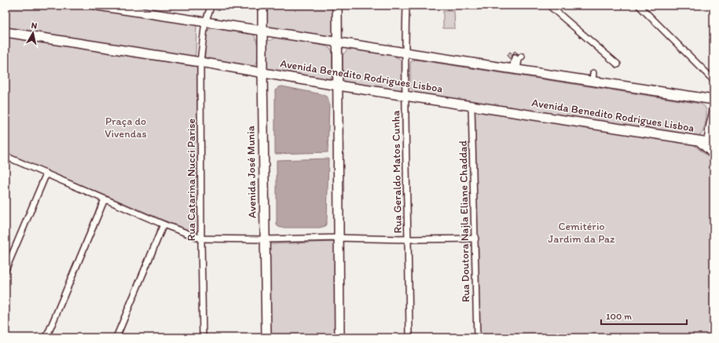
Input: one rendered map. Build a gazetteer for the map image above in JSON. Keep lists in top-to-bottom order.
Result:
{
  "streets": {
    "main road": ["Avenida Benedito Rodrigues Lisboa", "Avenida José Munia"],
    "street": ["Rua Geraldo Matos Cunha", "Rua Catarina Nucci Parise", "Rua Doutora Najla Eliane Chaddad"]
  },
  "crossings": [
    ["Avenida Benedito Rodrigues Lisboa", "Avenida José Munia"],
    ["Avenida Benedito Rodrigues Lisboa", "Rua Geraldo Matos Cunha"],
    ["Avenida Benedito Rodrigues Lisboa", "Rua Catarina Nucci Parise"],
    ["Avenida Benedito Rodrigues Lisboa", "Rua Doutora Najla Eliane Chaddad"]
  ],
  "parks": ["Praça do Vivendas", "Cemitério Jardim da Paz"],
  "scale_bar": "100 m",
  "north": "top"
}
